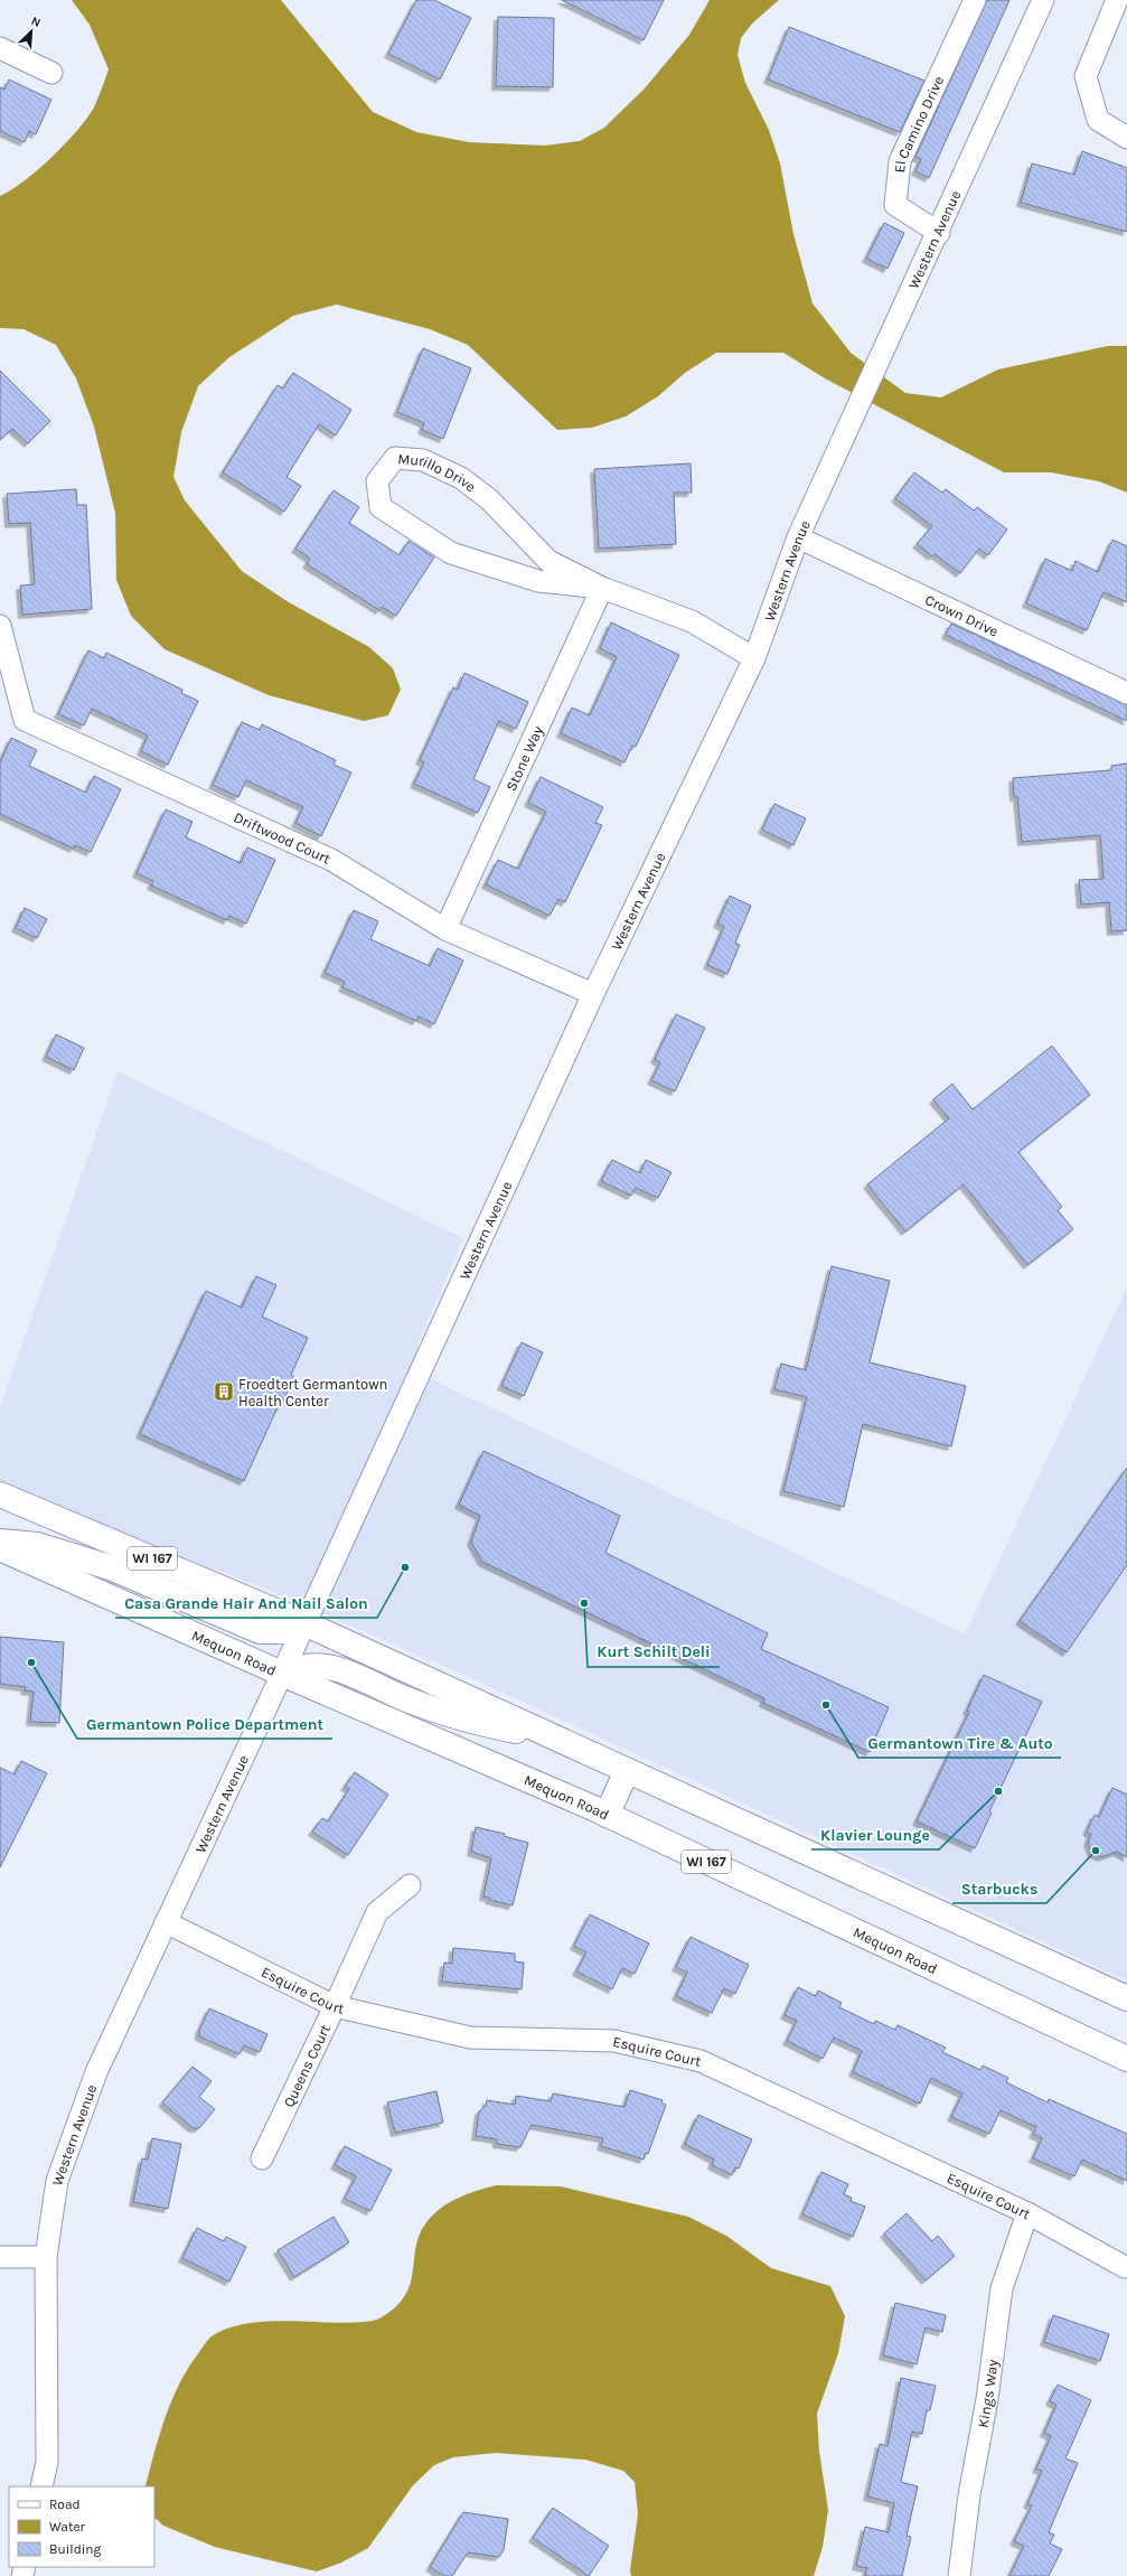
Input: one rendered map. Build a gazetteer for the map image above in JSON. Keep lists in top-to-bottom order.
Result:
{
  "streets": {
    "main road": ["WI 167", "Mequon Road"],
    "street": [
      "El Camino Drive",
      "Western Avenue",
      "Murillo Drive",
      "Crown Drive",
      "Stone Way",
      "Driftwood Court",
      "Esquire Court",
      "Queens Court",
      "Kings Way"
    ]
  },
  "crossings": [
    ["El Camino Drive", "Western Avenue"],
    ["Western Avenue", "Murillo Drive"],
    ["Western Avenue", "Crown Drive"],
    ["Western Avenue", "Driftwood Court"],
    ["Western Avenue", "WI 167"],
    ["Western Avenue", "Mequon Road"],
    ["Western Avenue", "Esquire Court"],
    ["Murillo Drive", "Stone Way"],
    ["Stone Way", "Driftwood Court"],
    ["Esquire Court", "Queens Court"],
    ["Esquire Court", "Kings Way"]
  ],
  "places": {
    "building": ["Froedtert Germantown Health Center"],
    "other": [
      "Casa Grande Hair And Nail Salon",
      "Kurt Schilt Deli",
      "Germantown Police Department",
      "Germantown Tire & Auto",
      "Klavier Lounge",
      "Starbucks"
    ]
  },
  "legend": ["Road", "Water", "Building"],
  "north": "top right"
}
